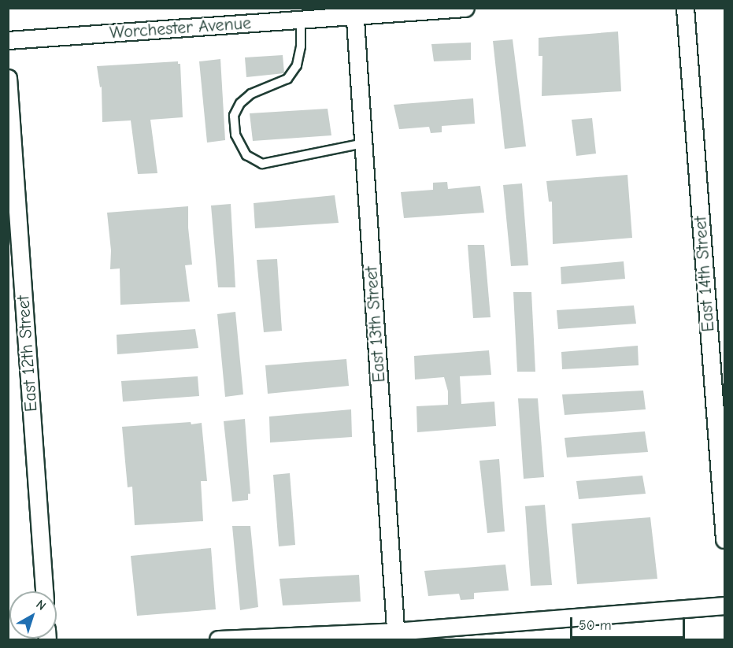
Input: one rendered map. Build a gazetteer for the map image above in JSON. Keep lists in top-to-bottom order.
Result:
{
  "streets": {
    "street": [
      "Worchester Avenue",
      "East 14th Street",
      "East 13th Street",
      "East 12th Street"
    ]
  },
  "crossings": [
    ["Worchester Avenue", "East 13th Street"]
  ],
  "scale_bar": "50 m",
  "north": "top right"
}
